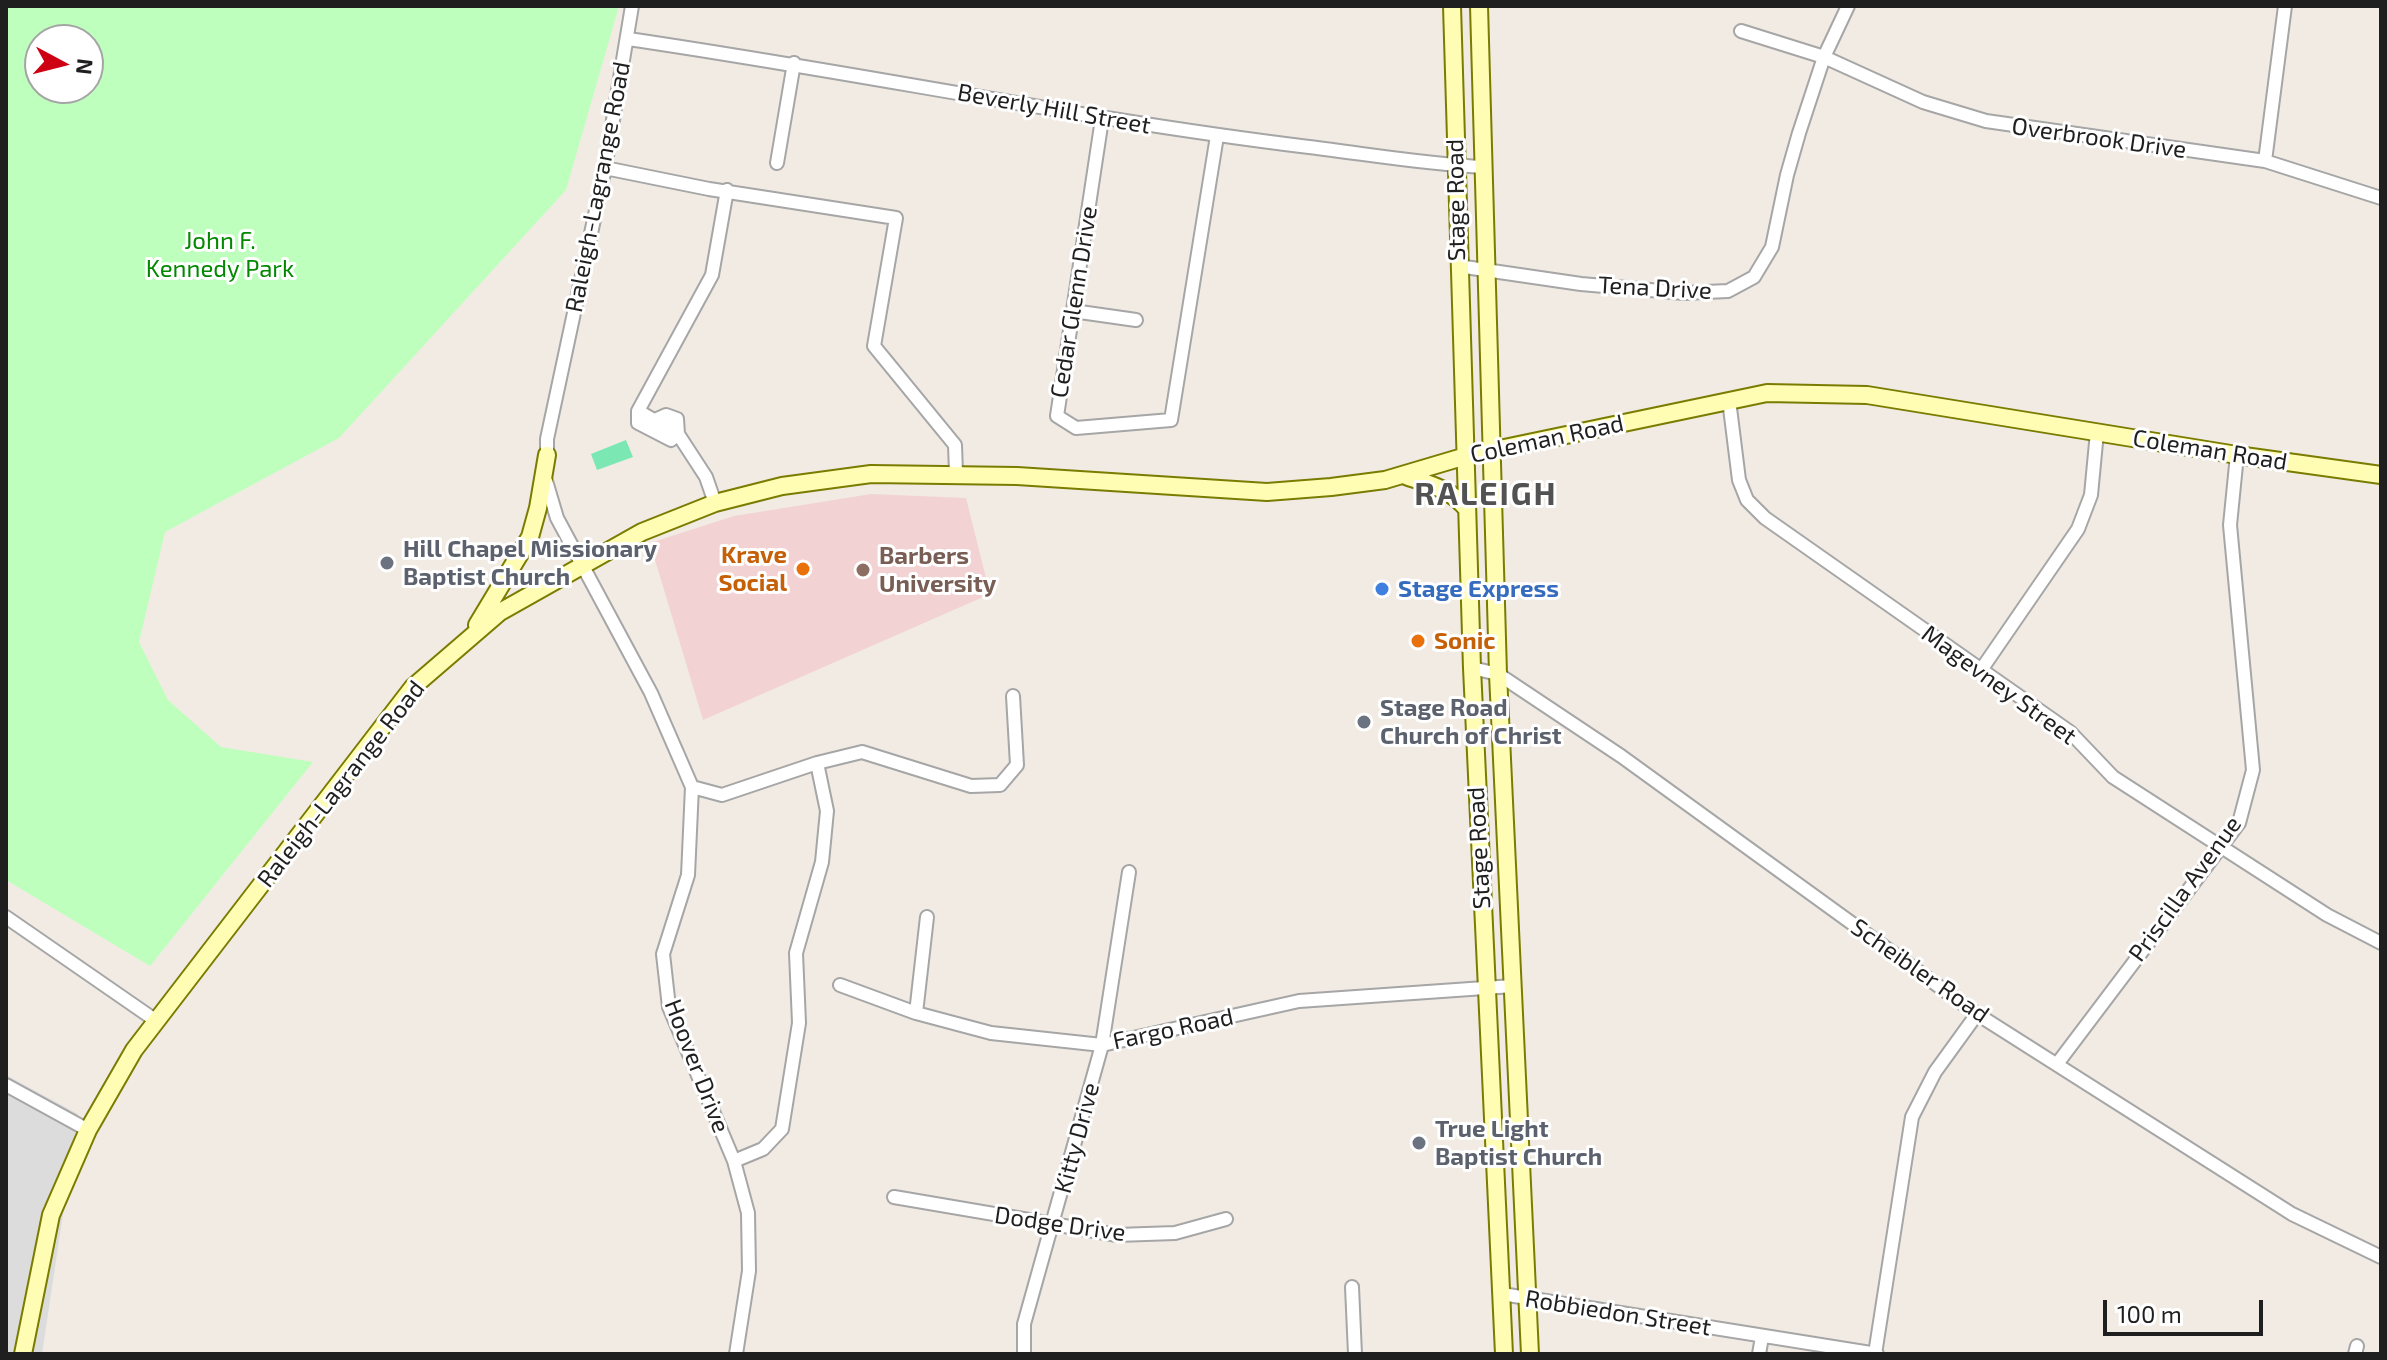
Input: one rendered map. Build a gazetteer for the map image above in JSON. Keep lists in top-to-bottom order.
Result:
{
  "streets": {
    "main road": ["Raleigh-Lagrange Road", "Stage Road", "Coleman Road"],
    "street": [
      "Beverly Hill Street",
      "Overbrook Drive",
      "Tena Drive",
      "Cedar Glenn Drive",
      "Magevney Street",
      "Priscilla Avenue",
      "Scheibler Road",
      "Fargo Road",
      "Hoover Drive",
      "Kitty Drive",
      "Dodge Drive",
      "Robbiedon Street"
    ]
  },
  "crossings": [
    ["Beverly Hill Street", "Raleigh-Lagrange Road"],
    ["Beverly Hill Street", "Stage Road"],
    ["Beverly Hill Street", "Cedar Glenn Drive"],
    ["Overbrook Drive", "Tena Drive"],
    ["Raleigh-Lagrange Road", "Coleman Road"],
    ["Raleigh-Lagrange Road", "Hoover Drive"],
    ["Stage Road", "Tena Drive"],
    ["Stage Road", "Coleman Road"],
    ["Stage Road", "Scheibler Road"],
    ["Stage Road", "Fargo Road"],
    ["Stage Road", "Robbiedon Street"],
    ["Coleman Road", "Magevney Street"],
    ["Coleman Road", "Priscilla Avenue"],
    ["Coleman Road", "Hoover Drive"],
    ["Magevney Street", "Priscilla Avenue"],
    ["Priscilla Avenue", "Scheibler Road"],
    ["Fargo Road", "Kitty Drive"],
    ["Kitty Drive", "Dodge Drive"]
  ],
  "districts": ["RALEIGH"],
  "parks": ["John F. Kennedy Park"],
  "places": [
    "Hill Chapel Missionary Baptist Church",
    "Krave Social",
    "Barbers University",
    "Stage Express",
    "Sonic",
    "Stage Road Church of Christ",
    "True Light Baptist Church"
  ],
  "scale_bar": "100 m",
  "north": "right"
}
